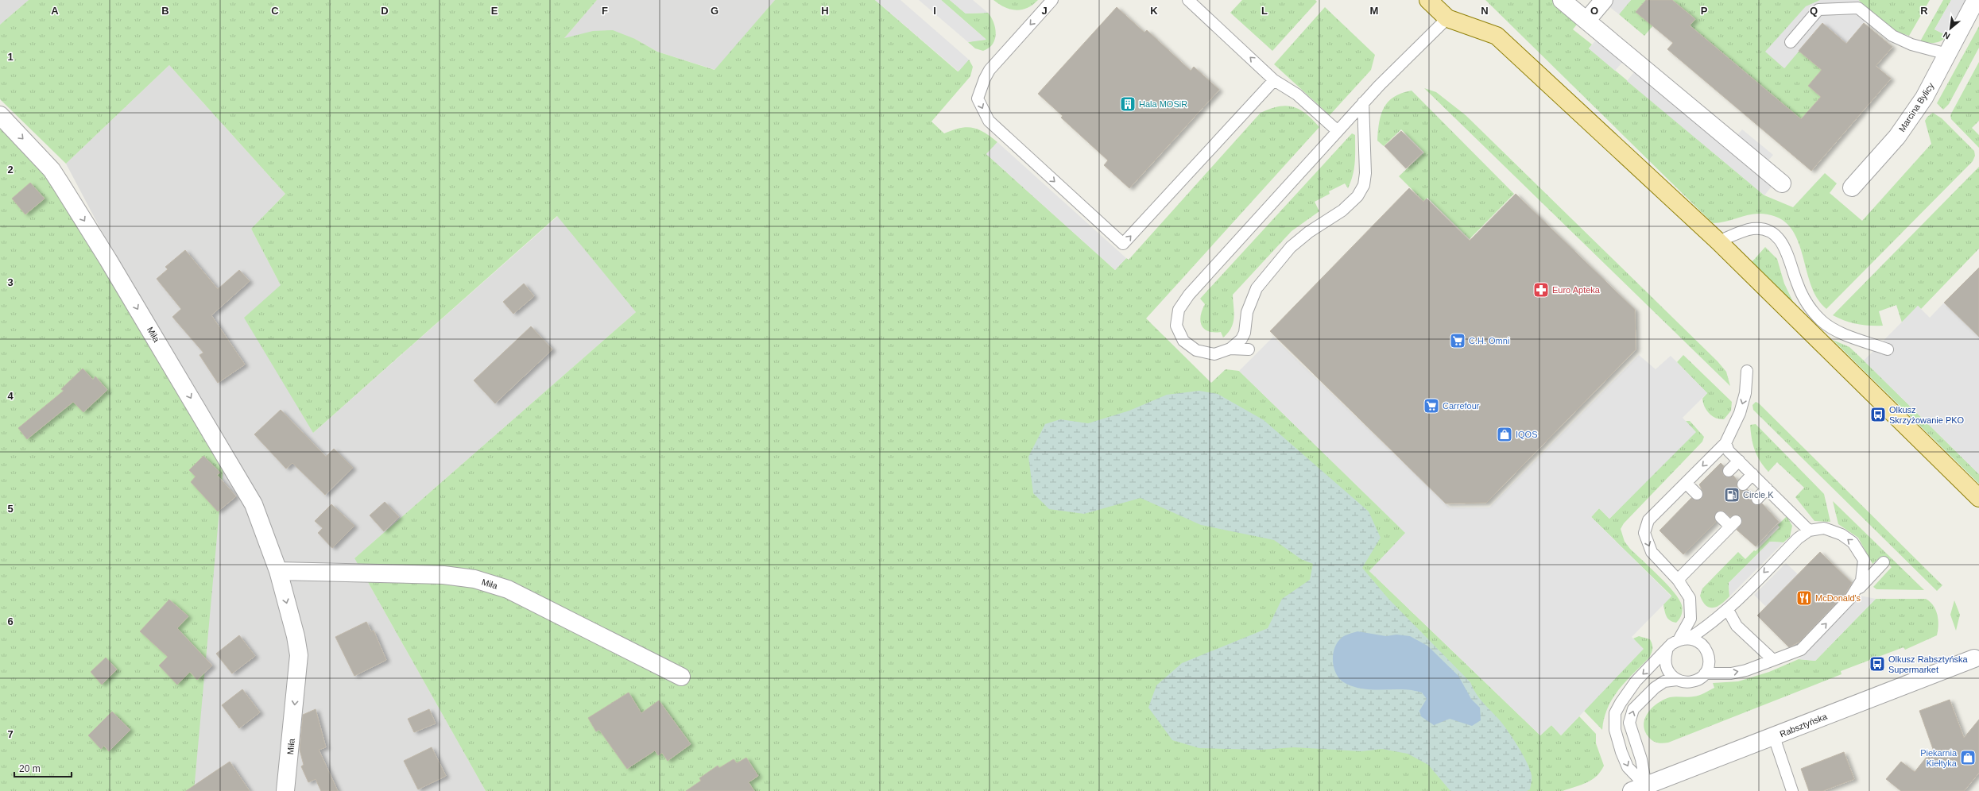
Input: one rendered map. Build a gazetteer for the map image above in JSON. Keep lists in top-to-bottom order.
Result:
{
  "streets": {
    "street": ["Marcina Bylicy", "Miła", "Rabsztyńska"]
  },
  "one_way": ["Miła"],
  "places": {
    "building": ["Hala MOSiR"],
    "pharmacy": ["Euro Apteka"],
    "supermarket": ["C.H. Omni", "Carrefour"],
    "bus stop": ["Olkusz Skrzyżowanie PKO", "Olkusz Rabsztyńska Supermarket"],
    "shop": ["IQOS", "Piekarnia Kiełtyka"],
    "fuel station": ["Circle K"],
    "restaurant": ["McDonald's"]
  },
  "scale_bar": "20 m",
  "north": "bottom left",
  "grid": {
    "columns": [
      "A",
      "B",
      "C",
      "D",
      "E",
      "F",
      "G",
      "H",
      "I",
      "J",
      "K",
      "L",
      "M",
      "N",
      "O",
      "P",
      "Q",
      "R"
    ],
    "rows": [
      "1",
      "2",
      "3",
      "4",
      "5",
      "6",
      "7"
    ]
  }
}
